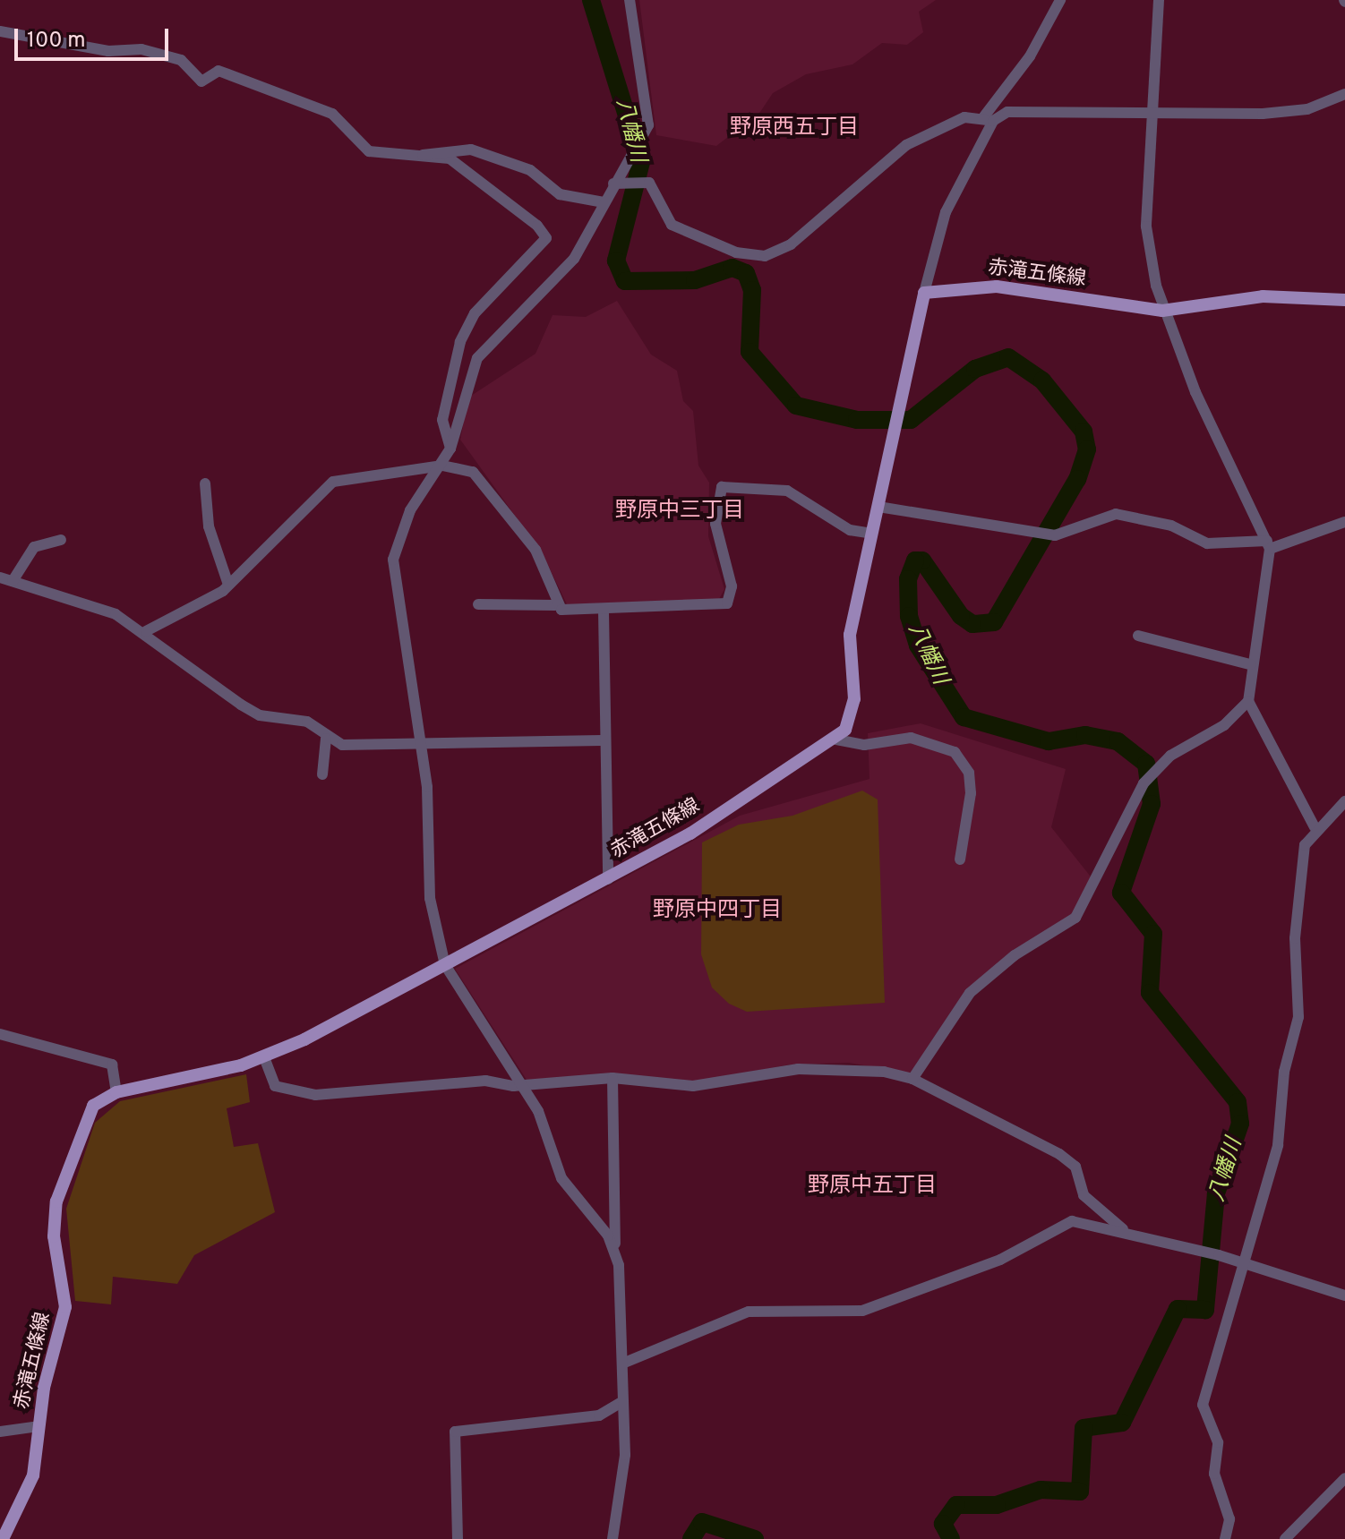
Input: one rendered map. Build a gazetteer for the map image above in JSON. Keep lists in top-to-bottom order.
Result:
{
  "streets": {
    "main road": ["赤滝五條線"]
  },
  "districts": [
    "野原西五丁目",
    "野原中三丁目",
    "野原中四丁目",
    "野原中五丁目"
  ],
  "water": ["八幡川"],
  "scale_bar": "100 m"
}
